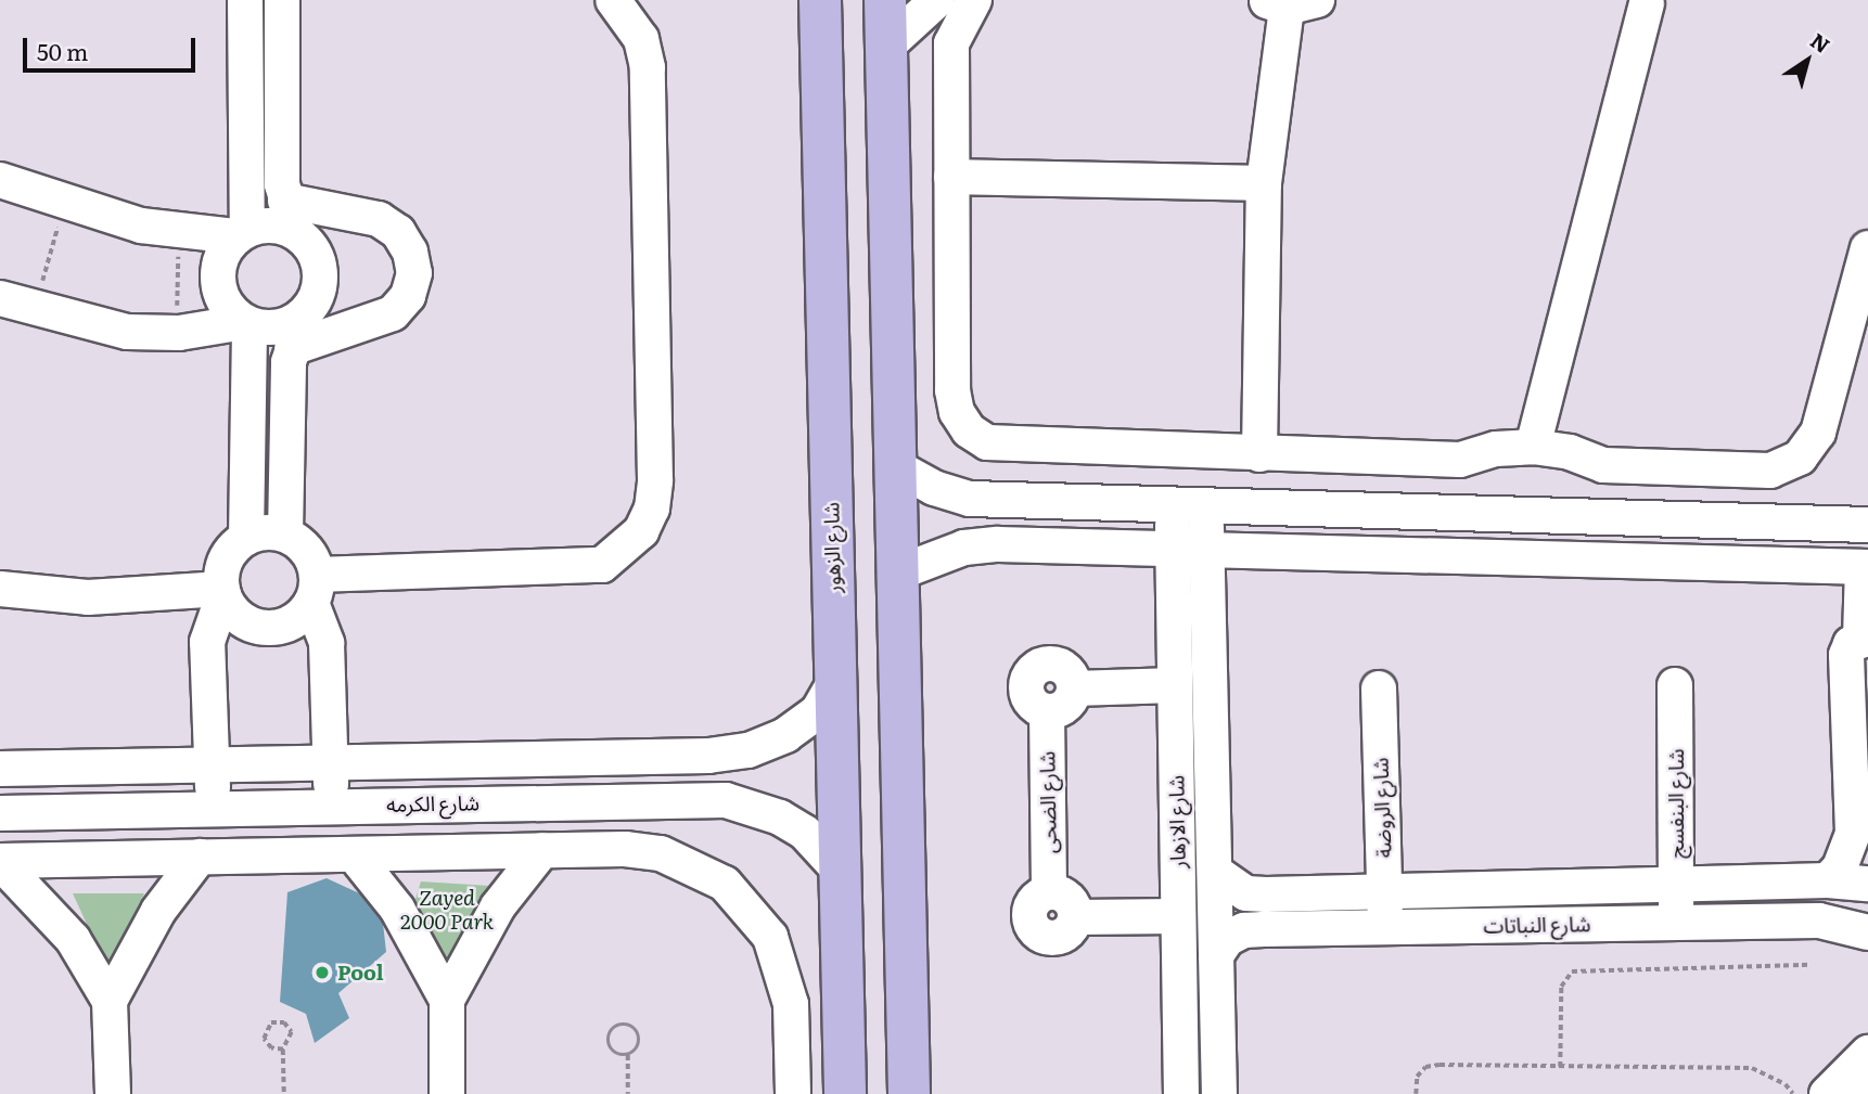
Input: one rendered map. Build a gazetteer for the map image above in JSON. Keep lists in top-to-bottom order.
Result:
{
  "streets": {
    "main road": ["شارع الزهور"],
    "street": [
      "شارع الضحى",
      "شارع الكرمه",
      "شارع البنفسج",
      "شارع الروضة",
      "شارع الازهار",
      "شارع النباتات"
    ]
  },
  "crossings": [
    ["شارع الزهور", "شارع الكرمه"],
    ["شارع الضحى", "شارع الازهار"],
    ["شارع البنفسج", "شارع النباتات"],
    ["شارع الروضة", "شارع النباتات"],
    ["شارع الازهار", "شارع النباتات"]
  ],
  "parks": ["Zayed 2000 Park"],
  "places": ["Pool"],
  "scale_bar": "50 m",
  "north": "top right"
}
